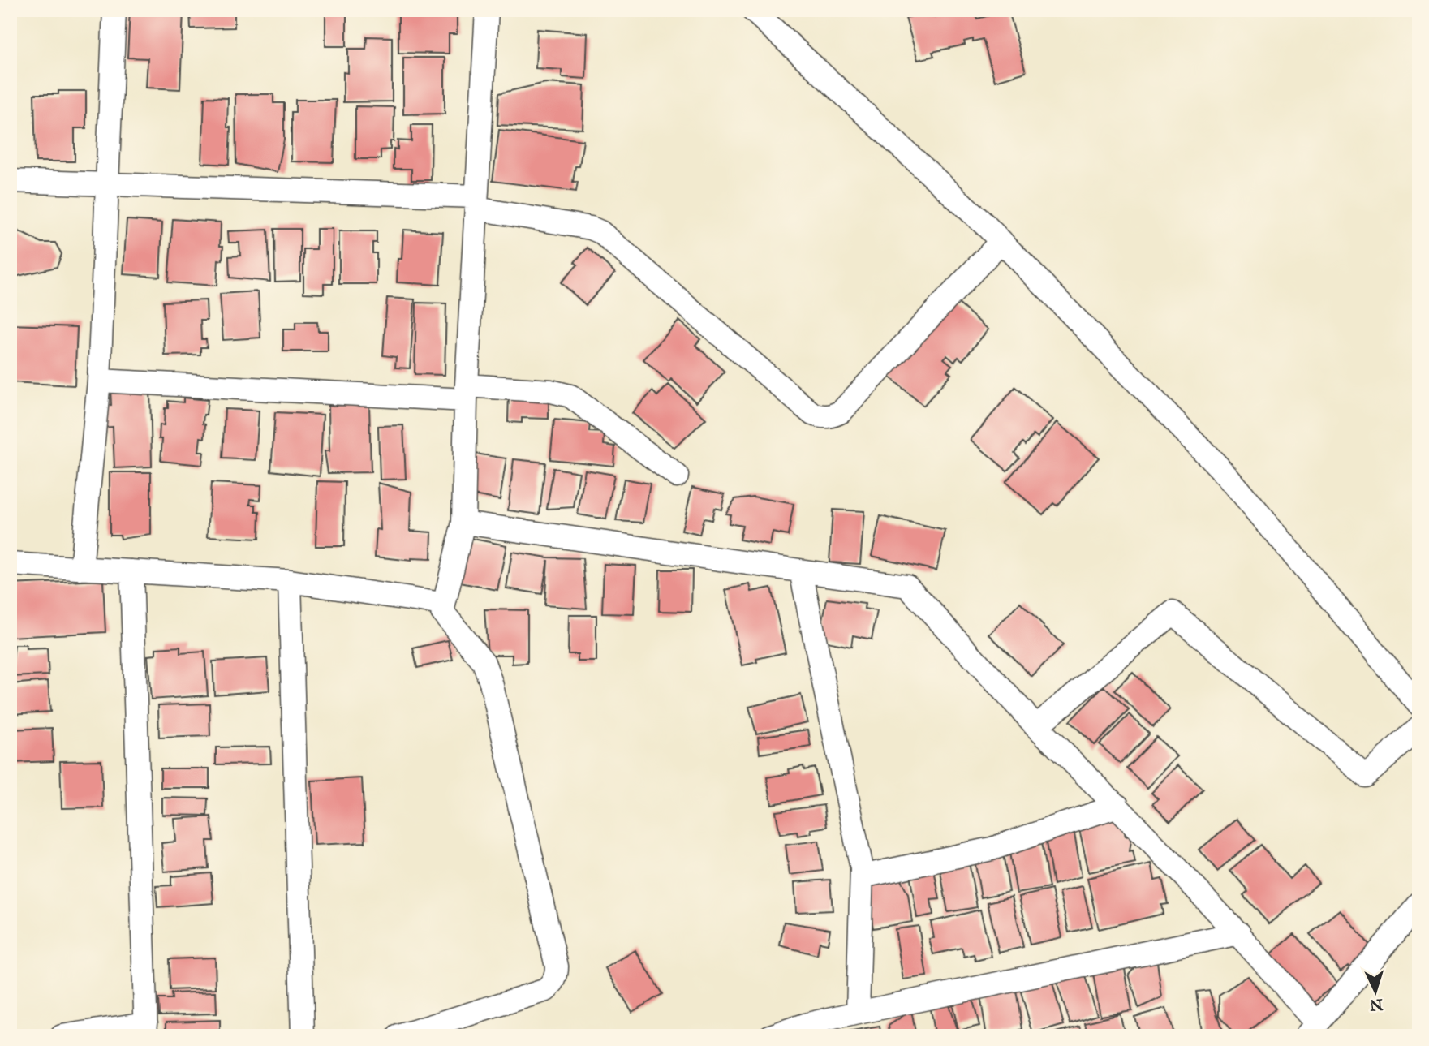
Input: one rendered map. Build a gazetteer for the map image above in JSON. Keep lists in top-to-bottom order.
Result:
{
  "north": "bottom"
}
